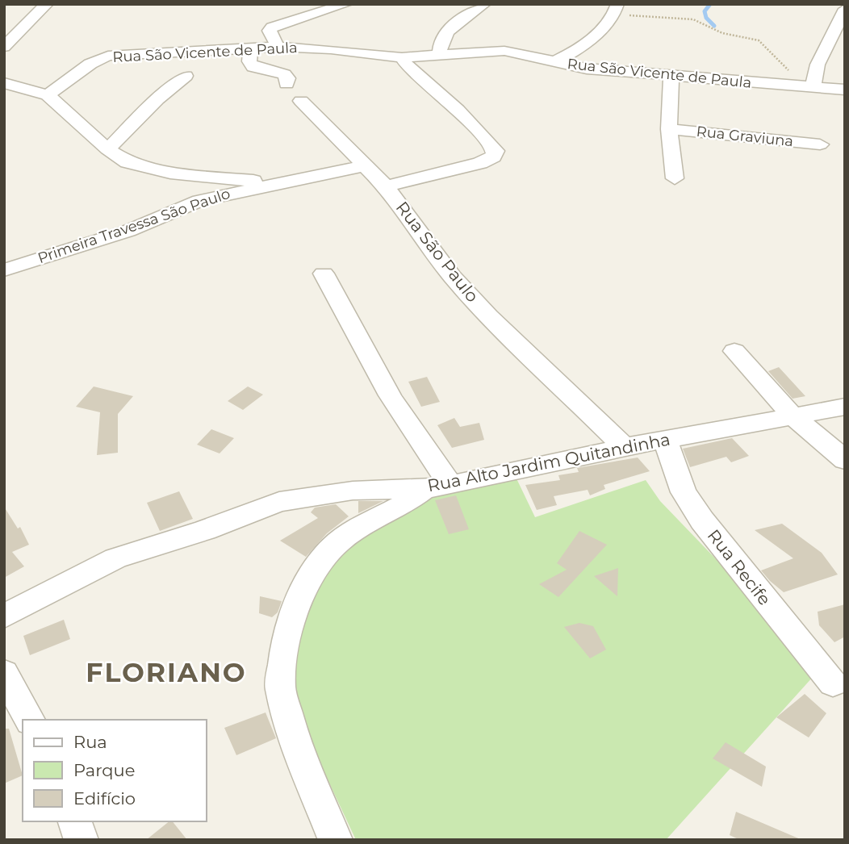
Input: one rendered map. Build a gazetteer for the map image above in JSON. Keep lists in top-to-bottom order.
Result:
{
  "streets": {
    "street": [
      "Rua São Vicente de Paula",
      "Rua Graviuna",
      "Primeira Travessa São Paulo",
      "Rua São Paulo",
      "Rua Alto Jardim Quitandinha",
      "Rua Recife"
    ]
  },
  "crossings": [
    ["Primeira Travessa São Paulo", "Rua São Paulo"],
    ["Rua São Paulo", "Rua Alto Jardim Quitandinha"],
    ["Rua Alto Jardim Quitandinha", "Rua Recife"]
  ],
  "districts": ["FLORIANO"],
  "legend": ["Rua", "Parque", "Edifício"]
}
